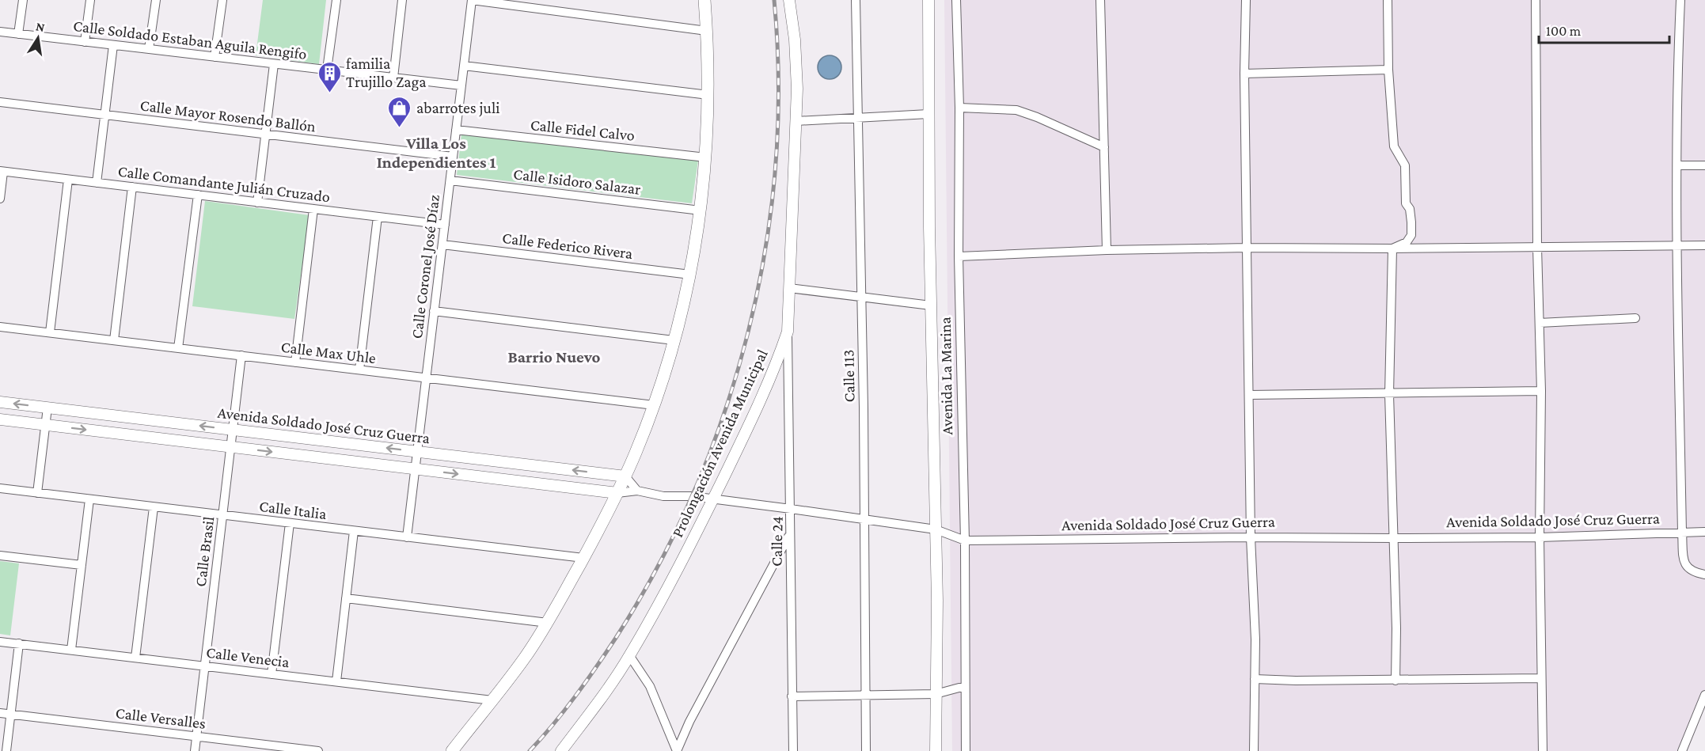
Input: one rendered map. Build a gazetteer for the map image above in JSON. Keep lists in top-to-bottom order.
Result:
{
  "streets": {
    "street": [
      "Calle Soldado Estaban Aguila Rengifo",
      "Calle Mayor Rosendo Ballón",
      "Calle Fidel Calvo",
      "Calle Isidoro Salazar",
      "Calle Comandante Julián Cruzado",
      "Calle Federico Rivera",
      "Calle Coronel José Díaz",
      "Calle Max Uhle",
      "Calle 113",
      "Avenida La Marina",
      "Avenida Soldado José Cruz Guerra",
      "Prolongación Avenida Municipal",
      "Calle Italia",
      "Calle 24",
      "Calle Brasil",
      "Calle Venecia",
      "Calle Versalles"
    ]
  },
  "crossings": [
    ["Calle Soldado Estaban Aguila Rengifo", "Calle Coronel José Díaz"],
    ["Calle Mayor Rosendo Ballón", "Calle Coronel José Díaz"],
    ["Calle Fidel Calvo", "Calle Coronel José Díaz"],
    ["Calle Isidoro Salazar", "Calle Coronel José Díaz"],
    ["Calle Comandante Julián Cruzado", "Calle Coronel José Díaz"],
    ["Calle Federico Rivera", "Calle Coronel José Díaz"],
    ["Calle Coronel José Díaz", "Calle Max Uhle"],
    ["Calle Coronel José Díaz", "Avenida Soldado José Cruz Guerra"],
    ["Calle Coronel José Díaz", "Calle Italia"],
    ["Calle Max Uhle", "Calle Brasil"],
    ["Calle 113", "Avenida Soldado José Cruz Guerra"],
    ["Avenida La Marina", "Avenida Soldado José Cruz Guerra"],
    ["Avenida Soldado José Cruz Guerra", "Prolongación Avenida Municipal"],
    ["Avenida Soldado José Cruz Guerra", "Calle 24"],
    ["Avenida Soldado José Cruz Guerra", "Calle Brasil"],
    ["Prolongación Avenida Municipal", "Calle 24"],
    ["Calle Italia", "Calle Brasil"],
    ["Calle Brasil", "Calle Venecia"],
    ["Calle Brasil", "Calle Versalles"]
  ],
  "districts": ["Villa Los Independientes 1", "Barrio Nuevo"],
  "places": {
    "building": ["familia Trujillo Zaga"],
    "shop": ["abarrotes juli"]
  },
  "scale_bar": "100 m",
  "north": "top"
}
